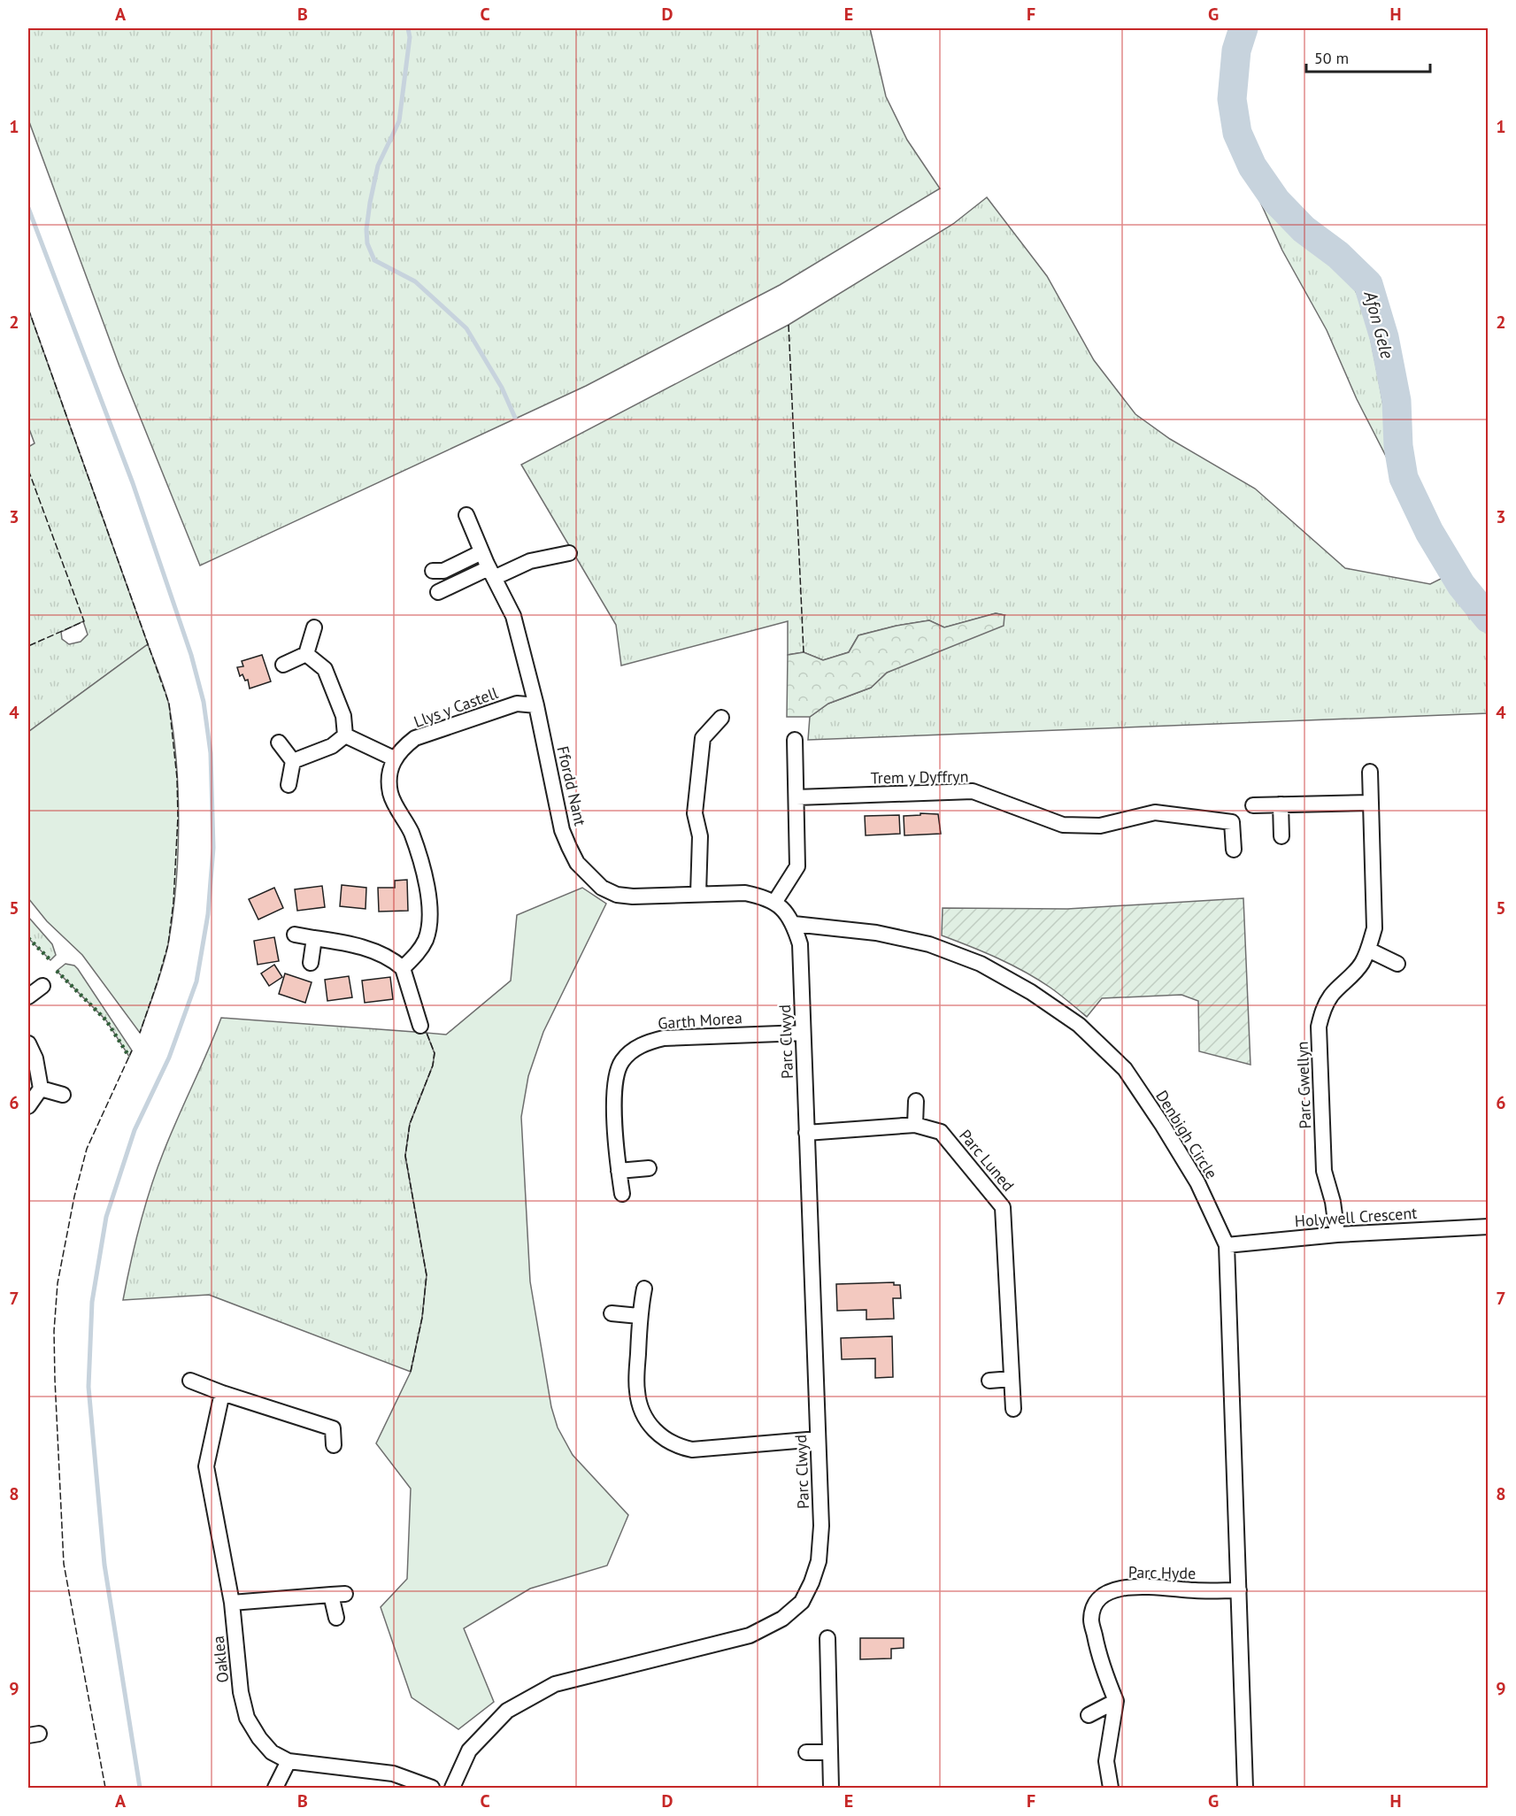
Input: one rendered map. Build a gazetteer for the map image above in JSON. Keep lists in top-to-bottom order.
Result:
{
  "streets": {
    "street": [
      "Llys y Castell",
      "Trem y Dyffryn",
      "Ffordd Nant",
      "Garth Morea",
      "Parc Clwyd",
      "Parc Gwellyn",
      "Denbigh Circle",
      "Parc Luned",
      "Holywell Crescent",
      "Parc Hyde",
      "Oaklea"
    ]
  },
  "crossings": [
    ["Llys y Castell", "Ffordd Nant"],
    ["Ffordd Nant", "Parc Clwyd"],
    ["Ffordd Nant", "Denbigh Circle"],
    ["Garth Morea", "Parc Clwyd"],
    ["Parc Clwyd", "Denbigh Circle"],
    ["Parc Clwyd", "Parc Luned"],
    ["Parc Gwellyn", "Holywell Crescent"],
    ["Denbigh Circle", "Holywell Crescent"],
    ["Denbigh Circle", "Parc Hyde"]
  ],
  "water": ["Afon Gele"],
  "scale_bar": "50 m",
  "grid": {
    "columns": [
      "A",
      "B",
      "C",
      "D",
      "E",
      "F",
      "G",
      "H"
    ],
    "rows": [
      "1",
      "2",
      "3",
      "4",
      "5",
      "6",
      "7",
      "8",
      "9"
    ]
  }
}
